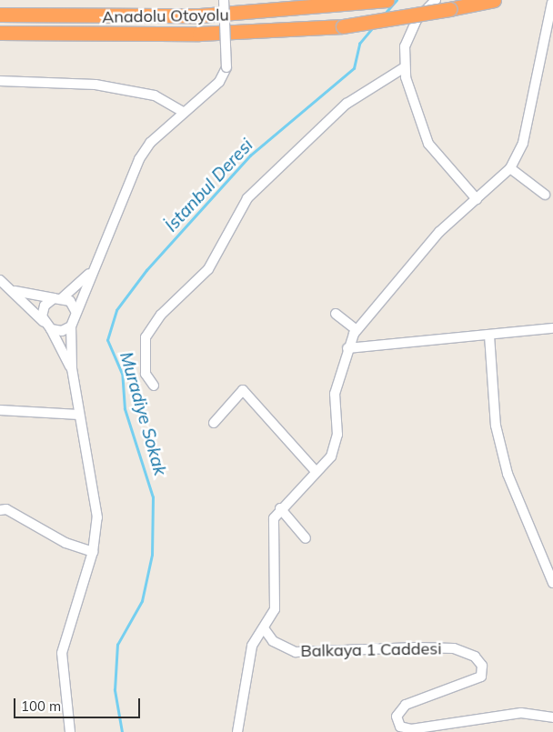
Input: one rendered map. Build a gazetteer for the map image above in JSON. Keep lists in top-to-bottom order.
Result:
{
  "streets": {
    "highway": ["Anadolu Otoyolu"],
    "street": ["Balkaya 1 Caddesi"]
  },
  "water": ["İstanbul Deresi", "Muradiye Sokak"],
  "scale_bar": "100 m"
}
